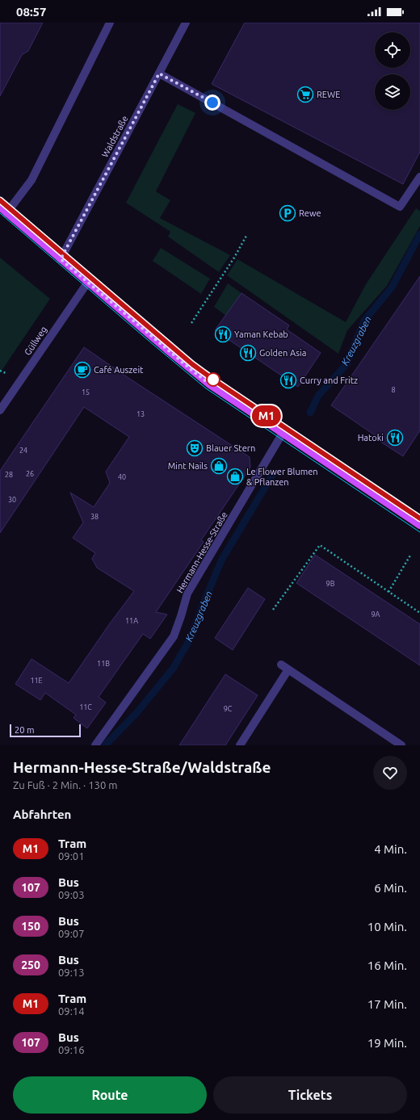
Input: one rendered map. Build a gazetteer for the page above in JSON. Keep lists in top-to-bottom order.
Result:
{
  "streets": {
    "street": ["Waldstraße", "Güllweg", "Hermann-Hesse-Straße"]
  },
  "water": ["Kreuzgraben"],
  "places": {
    "supermarket": ["REWE"],
    "parking": ["Rewe"],
    "restaurant": [
      "Yaman Kebab",
      "Golden Asia",
      "Curry and Fritz",
      "Hatoki"
    ],
    "cafe": ["Café Auszeit"],
    "theatre": ["Blauer Stern"],
    "shop": ["Mint Nails", "Le Flower Blumen & Pflanzen"]
  },
  "lines": ["tram line M1"],
  "house_numbers": [
    "8",
    "15",
    "13",
    "24",
    "26",
    "28",
    "40",
    "30",
    "38",
    "9B",
    "9A",
    "11A",
    "11B",
    "11E",
    "11C",
    "9C"
  ],
  "scale_bar": "20 m",
  "page": {
    "status": "08:57",
    "on_map": "M1",
    "scale": "20 m",
    "heading": [
      ["Hermann-Hesse-Straße/Waldstraße", "Zu Fuß · 2 Min. · 130 m"],
      "Abfahrten"
    ],
    "list": [
      {
        "mark": "M1",
        "name": "Tram",
        "note": "09:01",
        "value": "4 Min."
      },
      {
        "mark": "107",
        "name": "Bus",
        "note": "09:03",
        "value": "6 Min."
      },
      {
        "mark": "150",
        "name": "Bus",
        "note": "09:07",
        "value": "10 Min."
      },
      {
        "mark": "250",
        "name": "Bus",
        "note": "09:13",
        "value": "16 Min."
      },
      {
        "mark": "M1",
        "name": "Tram",
        "note": "09:14",
        "value": "17 Min."
      },
      {
        "mark": "107",
        "name": "Bus",
        "note": "09:16",
        "value": "19 Min."
      }
    ],
    "buttons": ["Route", "Tickets"]
  }
}
